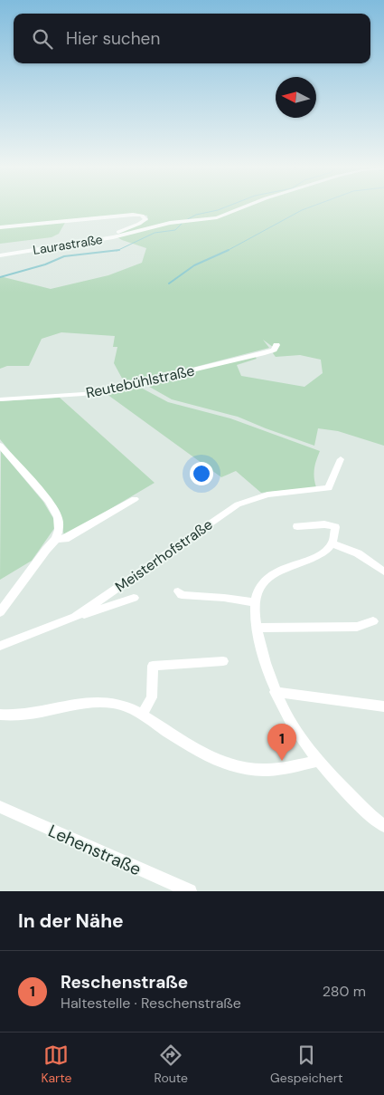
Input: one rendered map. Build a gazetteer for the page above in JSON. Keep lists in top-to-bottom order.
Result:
{
  "streets": {
    "street": [
      "Laurastraße",
      "Reutebühlstraße",
      "Meisterhofstraße",
      "Lehenstraße"
    ]
  },
  "north": "left",
  "page": {
    "search": "Hier suchen",
    "pins": "1",
    "heading": "In der Nähe",
    "list": [
      {
        "mark": "1",
        "name": "Reschenstraße",
        "note": "Haltestelle · Reschenstraße",
        "value": "280 m"
      }
    ],
    "nav": ["Karte", "Route", "Gespeichert"]
  }
}
